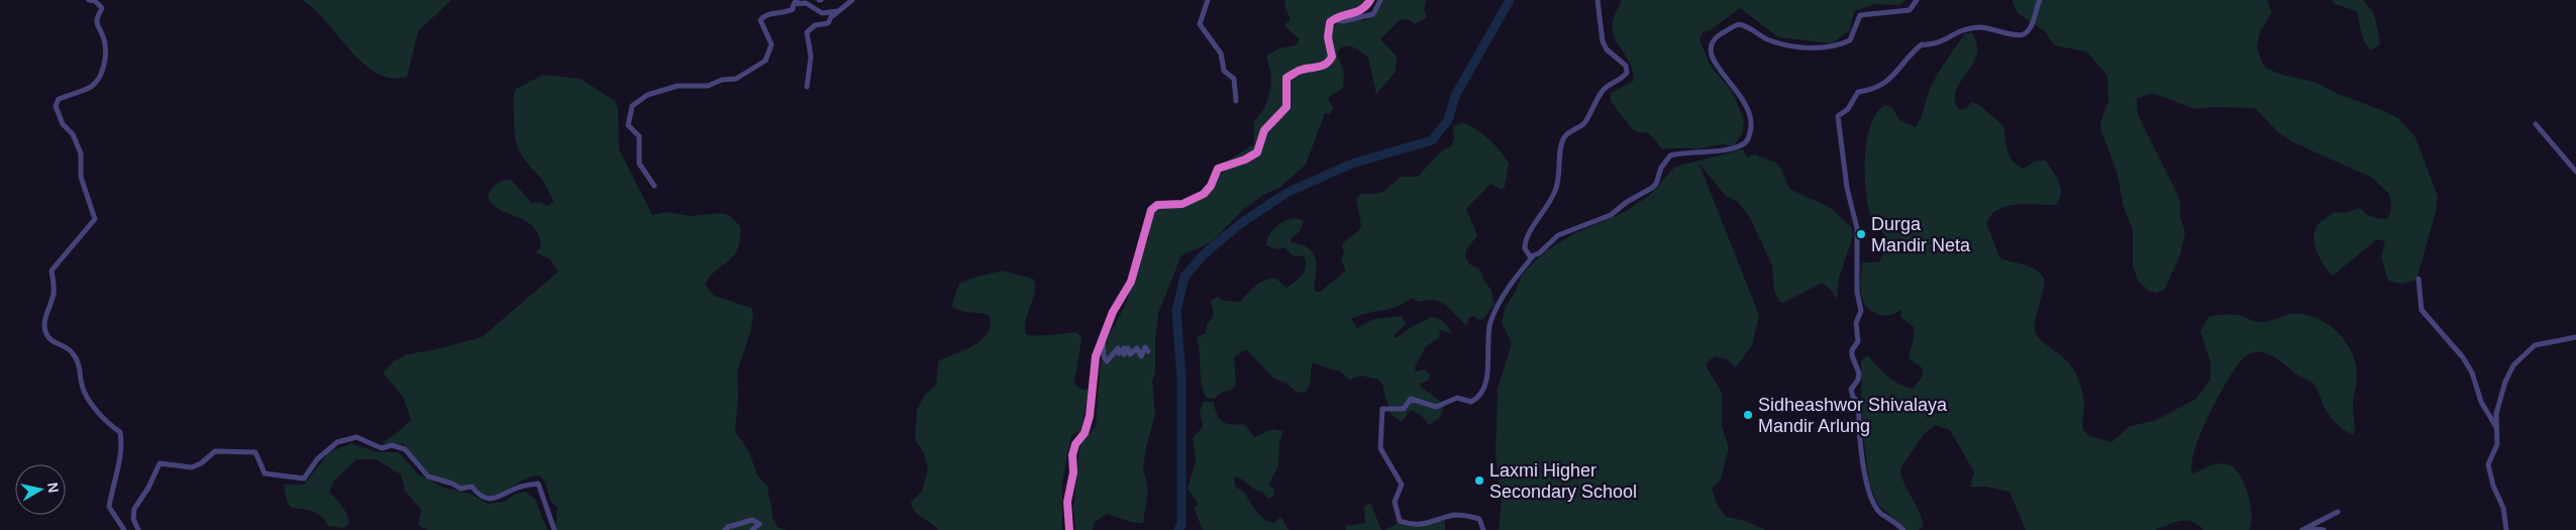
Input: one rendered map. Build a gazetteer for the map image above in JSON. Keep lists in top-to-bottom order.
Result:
{
  "places": ["Durga Mandir Neta", "Sidheashwor Shivalaya Mandir Arlung", "Laxmi Higher Secondary School"],
  "north": "right"
}
